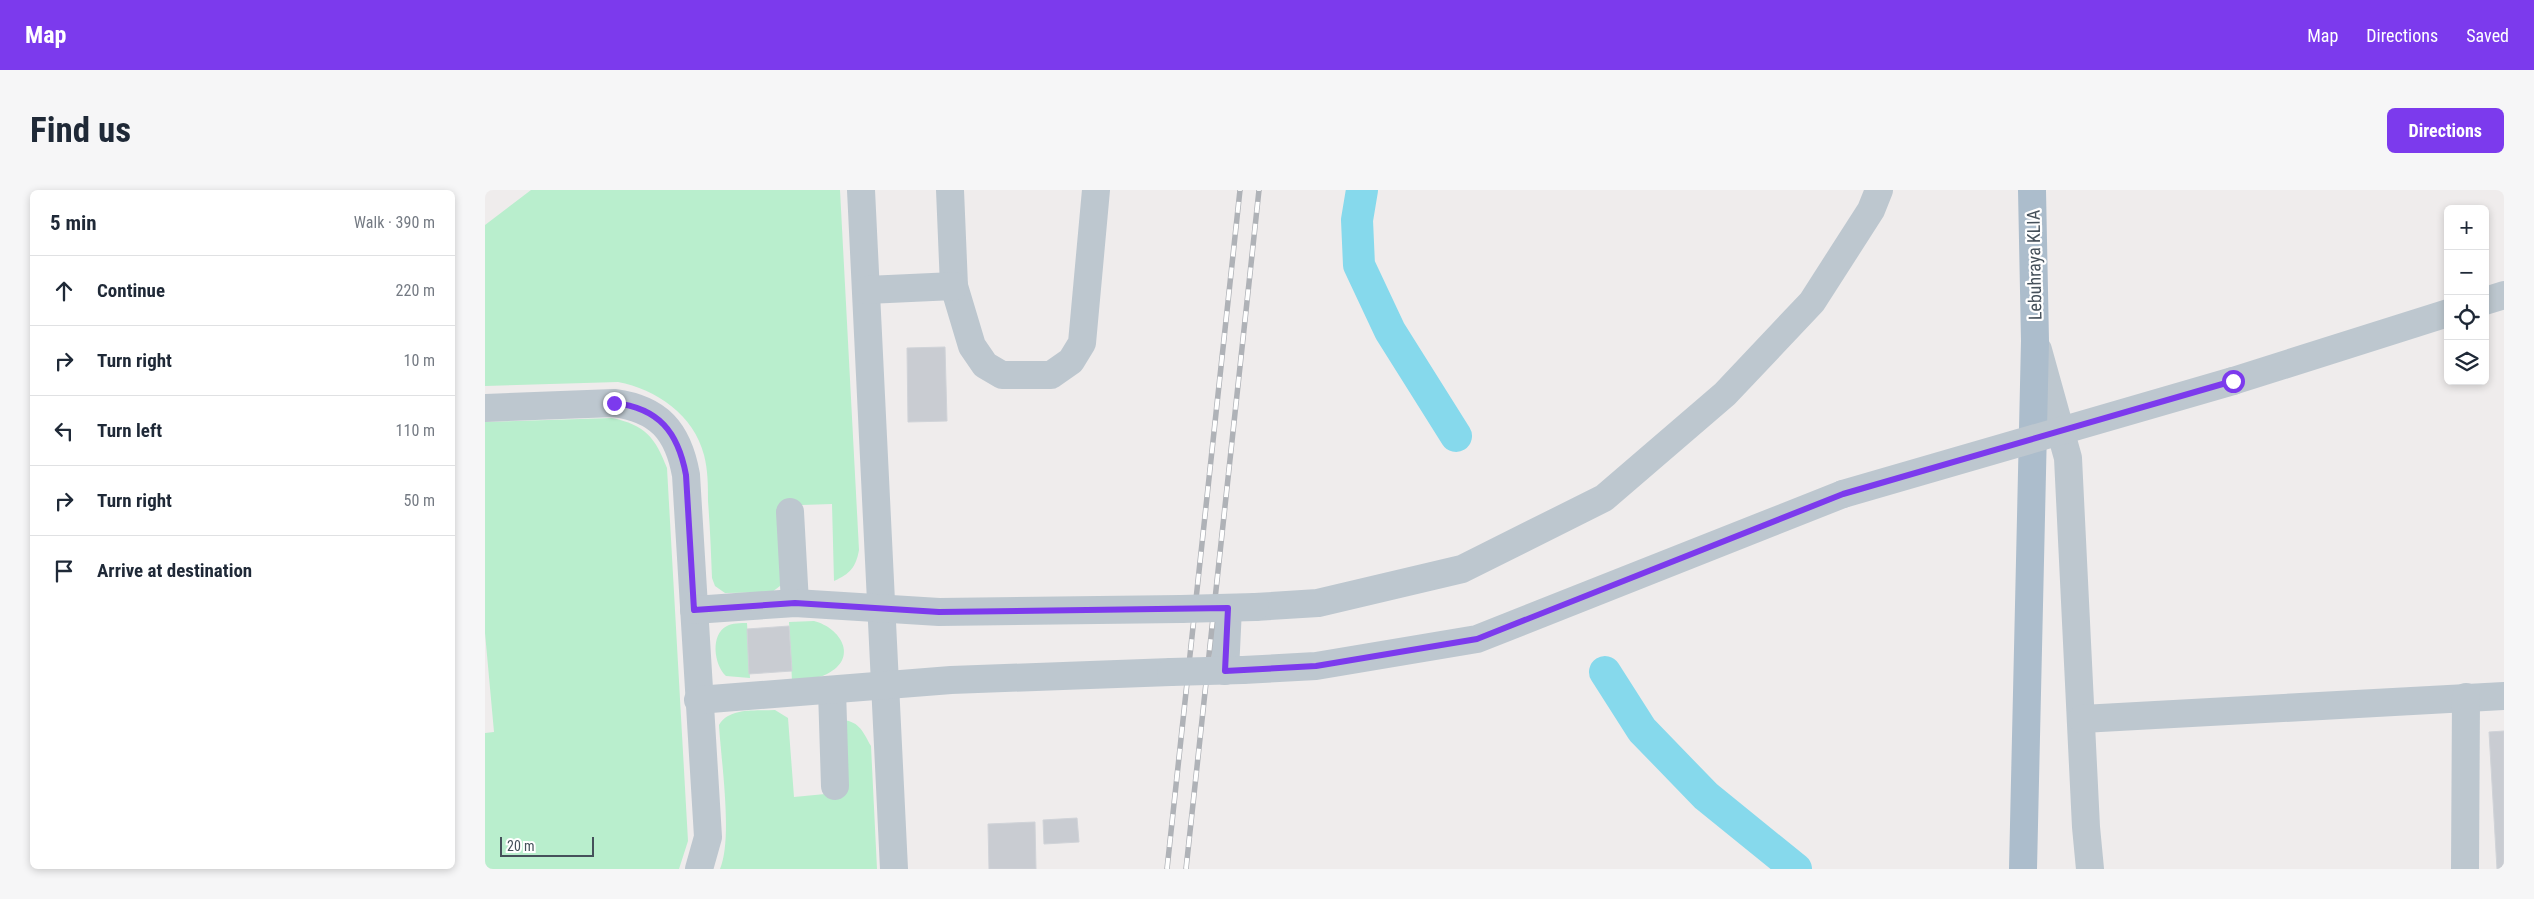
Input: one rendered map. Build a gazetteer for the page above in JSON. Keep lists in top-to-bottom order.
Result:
{
  "streets": {
    "main road": ["Lebuhraya KLIA"]
  },
  "scale_bar": "20 m",
  "page": {
    "header": "Map",
    "nav": ["Map", "Directions", "Saved"],
    "buttons": "Directions",
    "title": "Find us",
    "heading": ["5 min", "Walk · 390 m"],
    "map_buttons": ["+", "−"],
    "list": [
      ["Continue", "220 m"],
      ["Turn right", "10 m"],
      ["Turn left", "110 m"],
      ["Turn right", "50 m"],
      "Arrive at destination"
    ],
    "scale": "20 m"
  }
}
